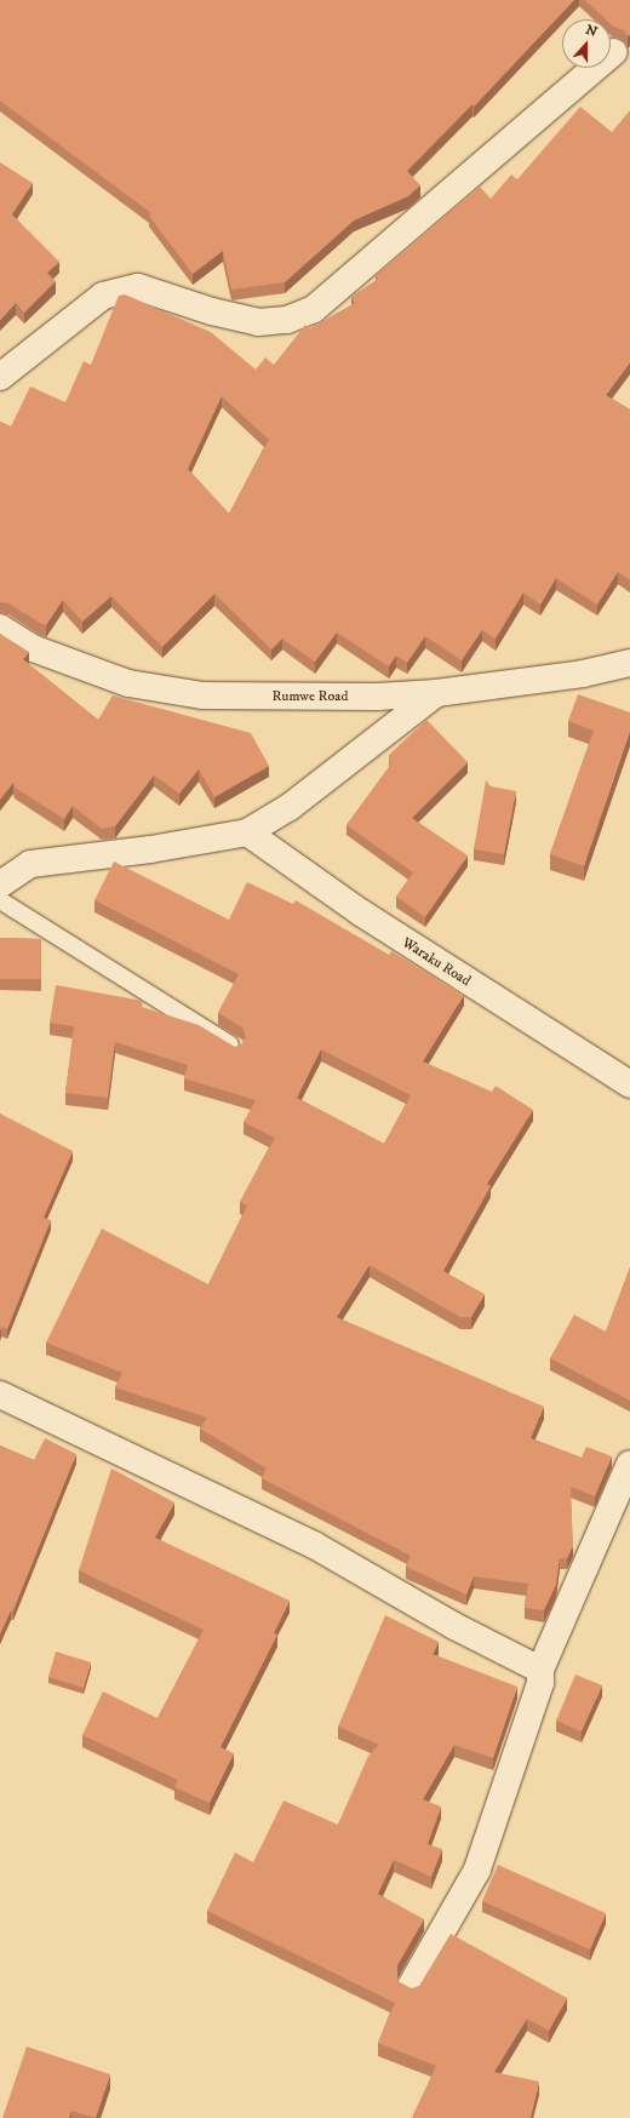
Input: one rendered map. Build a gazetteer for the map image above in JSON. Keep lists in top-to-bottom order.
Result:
{
  "streets": {
    "street": ["Rumwe Road", "Waraku Road"]
  },
  "north": "top"
}
